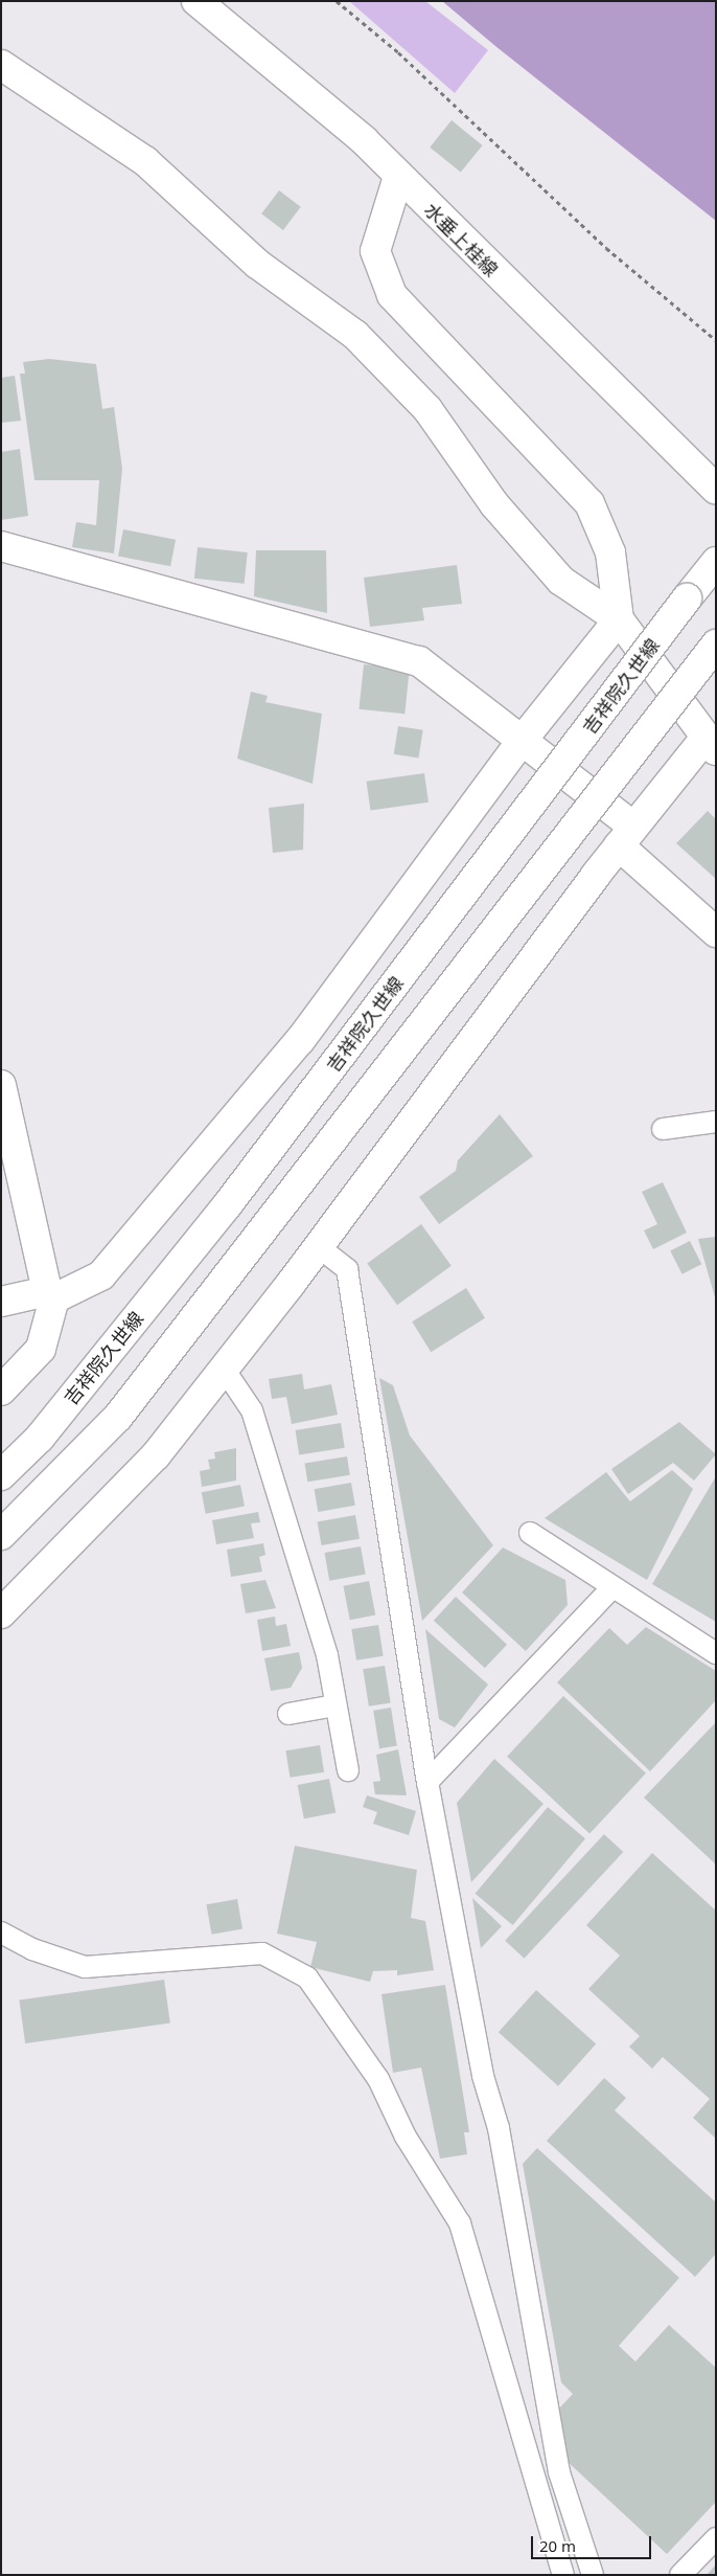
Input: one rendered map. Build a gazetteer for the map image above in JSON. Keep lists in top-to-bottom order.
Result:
{
  "streets": {
    "street": ["水垂上桂線", "吉祥院久世線"]
  },
  "scale_bar": "20 m"
}
